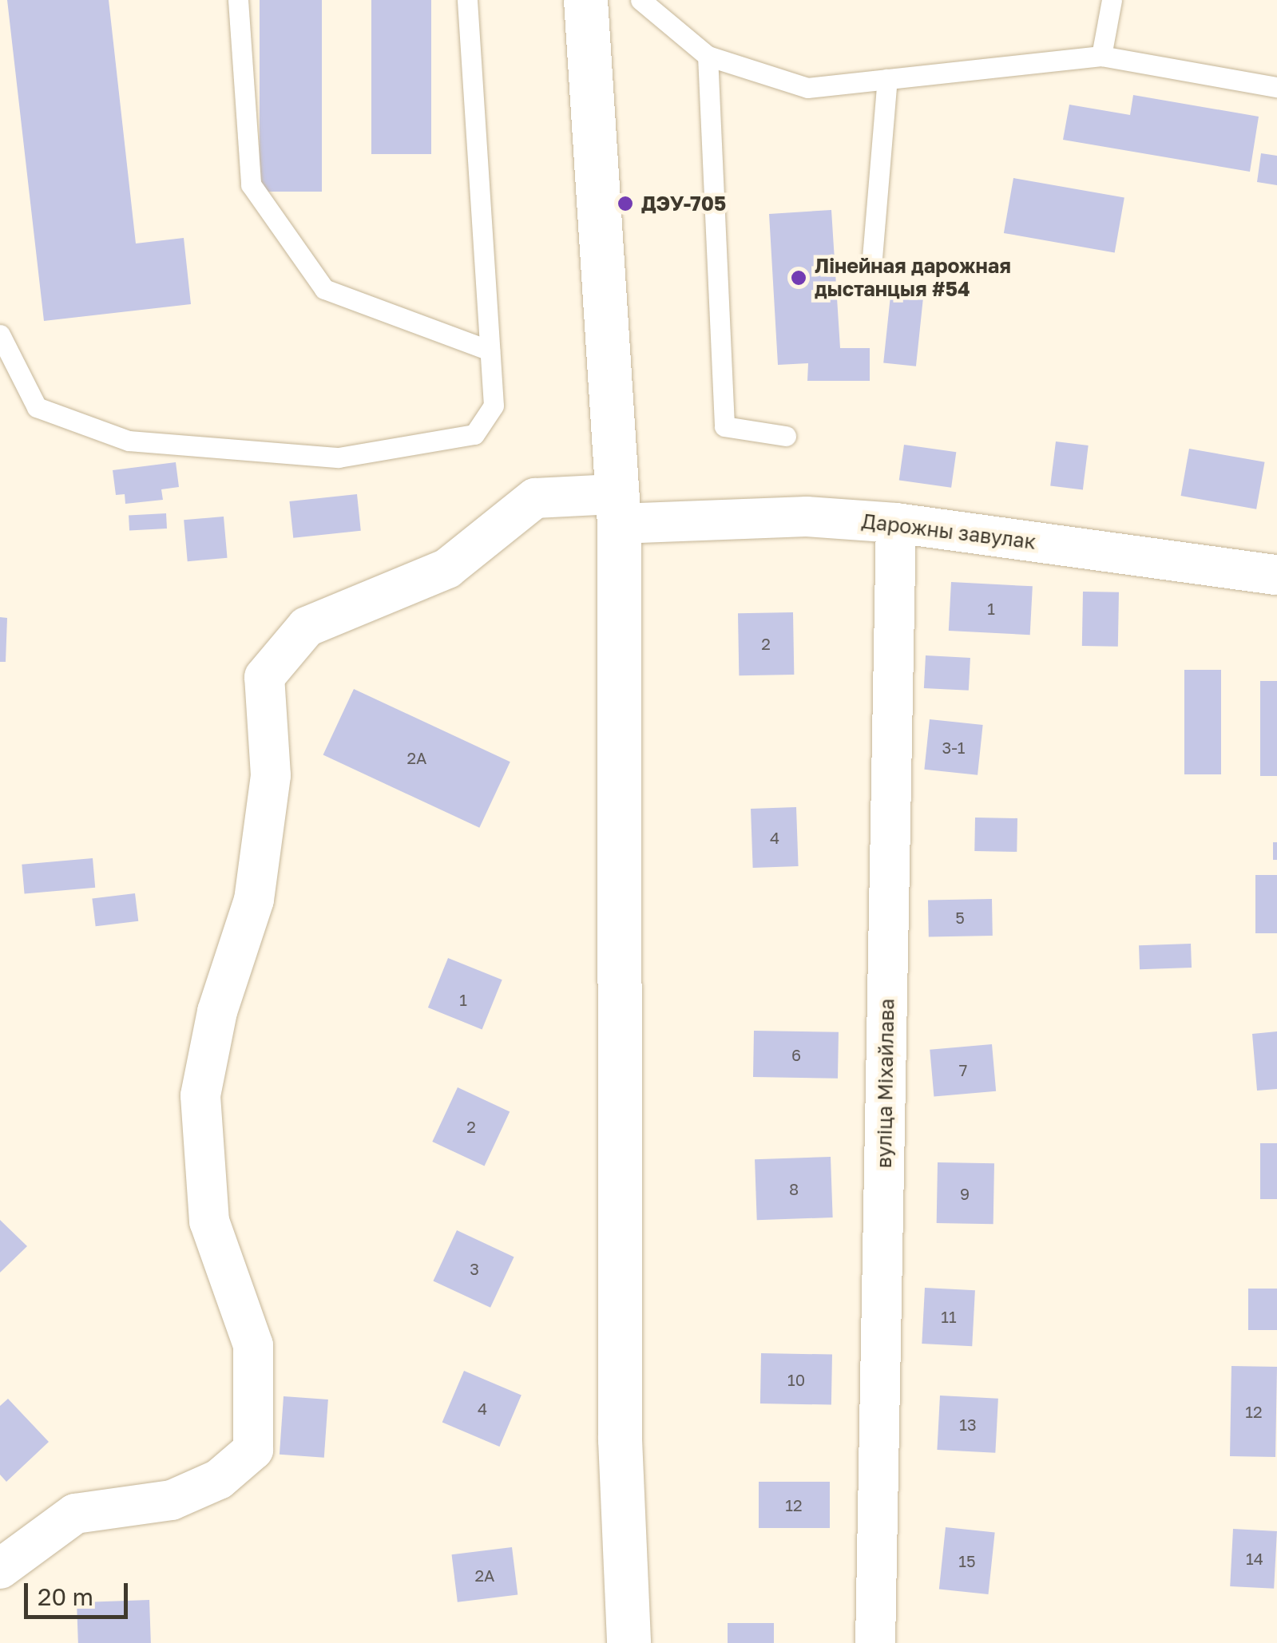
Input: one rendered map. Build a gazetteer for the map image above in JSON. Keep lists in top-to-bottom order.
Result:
{
  "streets": {
    "street": ["Дарожны завулак", "вуліца Міхайлава"]
  },
  "crossings": [
    ["Дарожны завулак", "вуліца Міхайлава"]
  ],
  "places": ["ДЭУ-705", "Лінейная дарожная дыстанцыя #54"],
  "house_numbers": [
    "1",
    "2",
    "3-1",
    "2А",
    "4",
    "5",
    "1",
    "6",
    "7",
    "2",
    "8",
    "9",
    "3",
    "11",
    "10",
    "4",
    "12",
    "13",
    "12",
    "14",
    "15",
    "2А"
  ],
  "scale_bar": "20 m"
}
